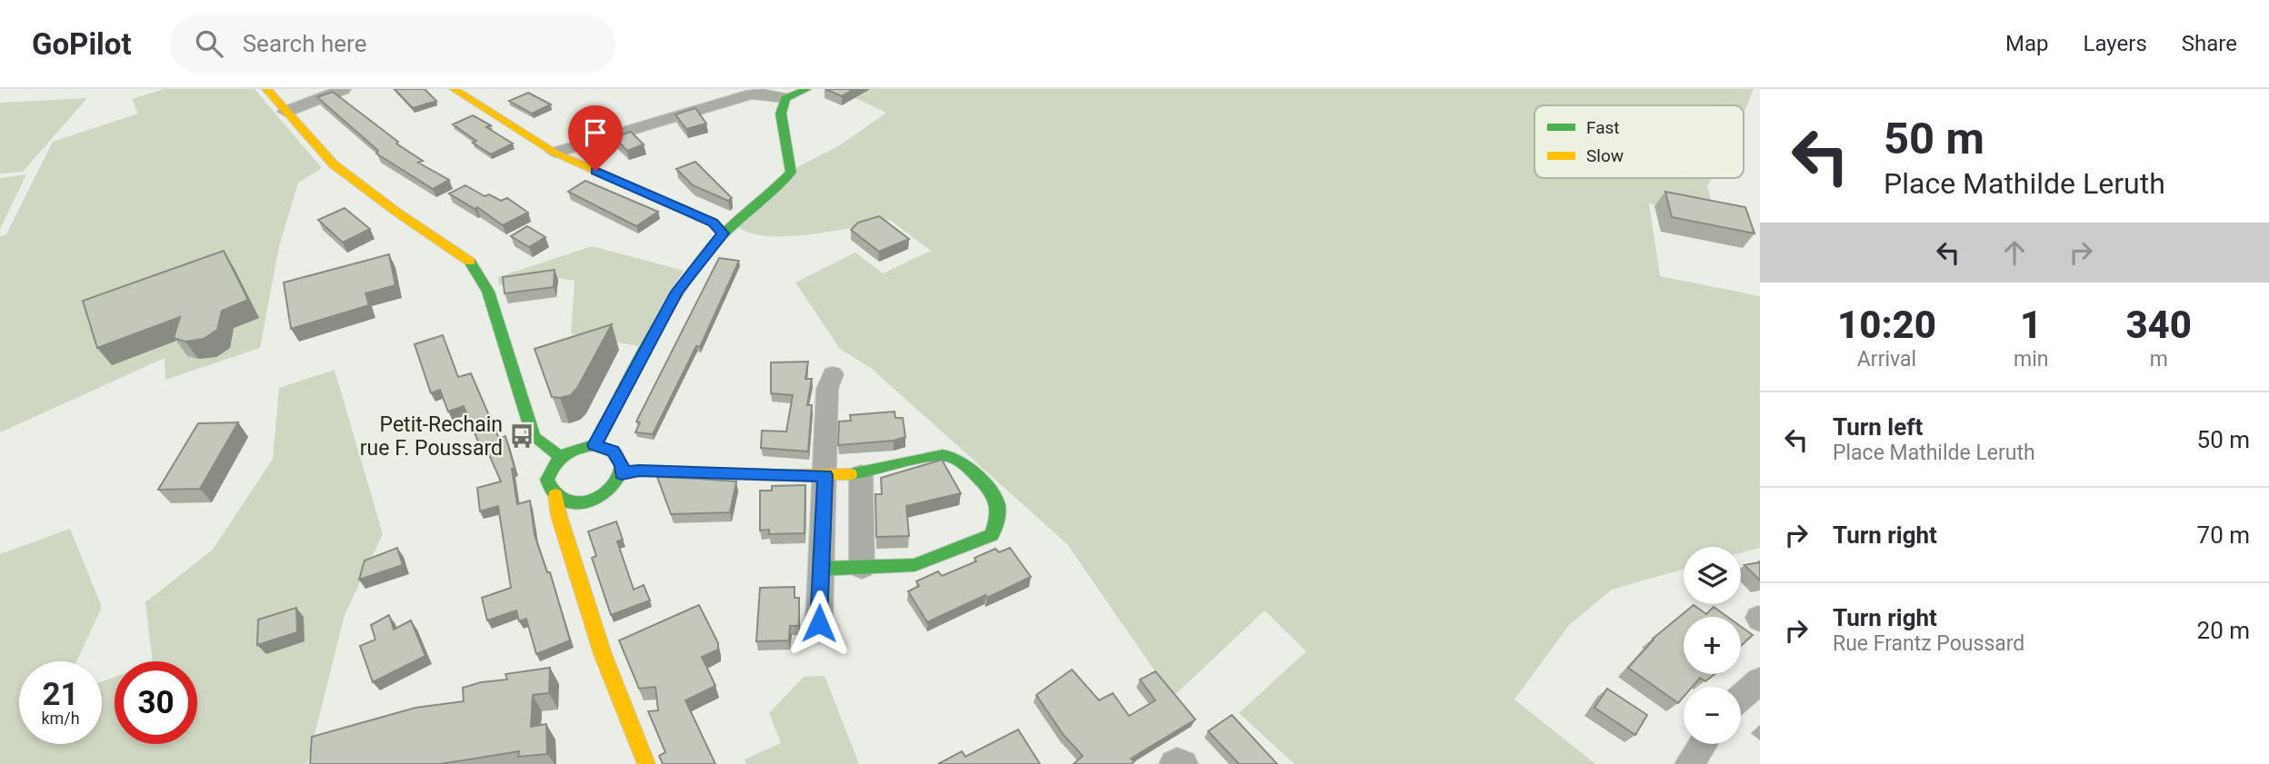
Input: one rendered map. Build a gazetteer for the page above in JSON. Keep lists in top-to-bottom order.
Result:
{
  "places": {
    "bus stop": ["Petit-Rechain rue F. Poussard"]
  },
  "legend": ["Fast", "Slow"],
  "page": {
    "header": "GoPilot",
    "search": "Search here",
    "nav": ["Map", "Layers", "Share"],
    "turn": ["50 m", "Place Mathilde Leruth"],
    "eta": [
      "10:20",
      "Arrival",
      "1",
      "min",
      "340",
      "m"
    ],
    "list": [
      {
        "name": "Turn left",
        "note": "Place Mathilde Leruth",
        "value": "50 m"
      },
      {
        "name": "Turn right",
        "value": "70 m"
      },
      {
        "name": "Turn right",
        "note": "Rue Frantz Poussard",
        "value": "20 m"
      }
    ],
    "map_buttons": ["+", "−"],
    "speed": "21 km/h",
    "limit": "30"
  }
}
